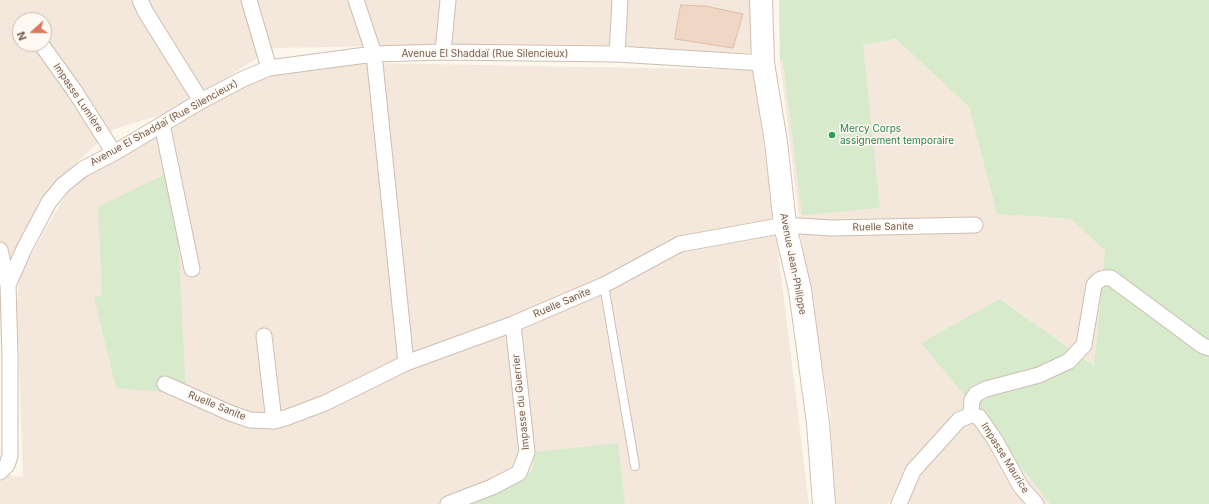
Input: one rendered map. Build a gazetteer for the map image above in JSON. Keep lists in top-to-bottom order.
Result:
{
  "streets": {
    "street": [
      "Avenue El Shaddaï (Rue Silencieux)",
      "Impasse Lumière",
      "Ruelle Sanite",
      "Avenue Jean-Philippe",
      "Impasse du Guerrier",
      "Impasse Maurice"
    ]
  },
  "crossings": [
    ["Avenue El Shaddaï (Rue Silencieux)", "Impasse Lumière"],
    ["Avenue El Shaddaï (Rue Silencieux)", "Avenue Jean-Philippe"],
    ["Ruelle Sanite", "Avenue Jean-Philippe"],
    ["Ruelle Sanite", "Impasse du Guerrier"]
  ],
  "places": ["Mercy Corps assignement temporaire"],
  "north": "left"
}
